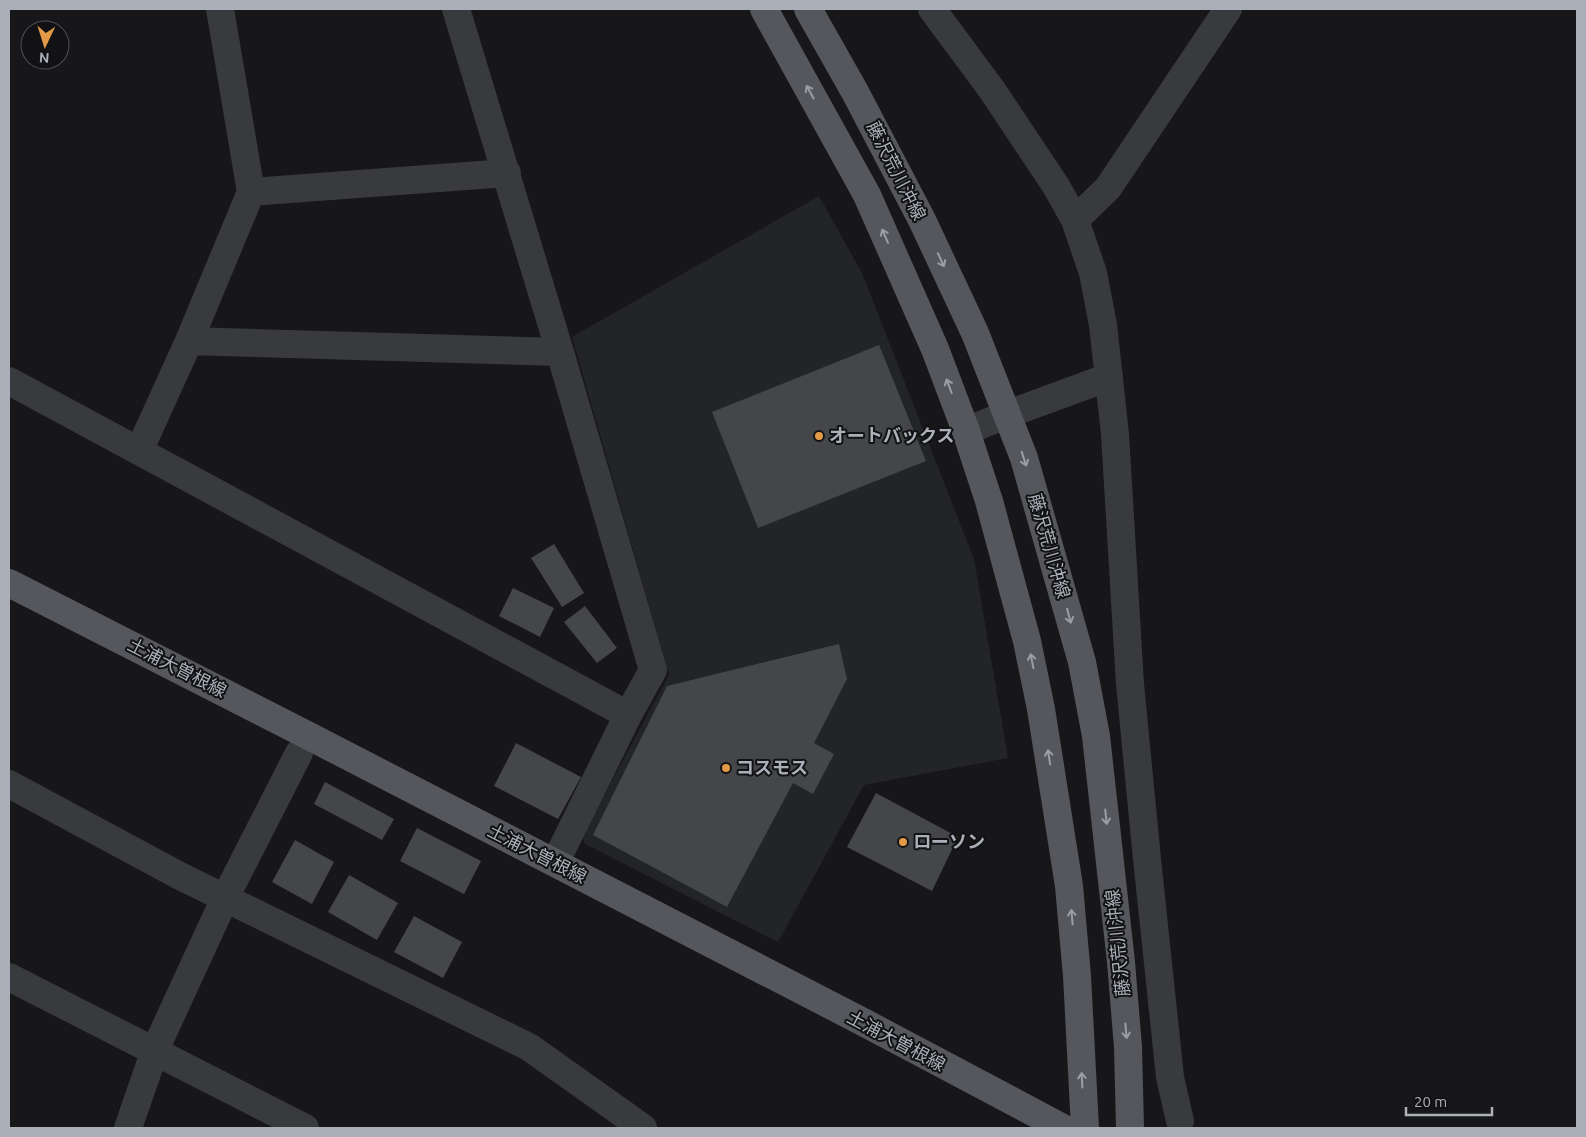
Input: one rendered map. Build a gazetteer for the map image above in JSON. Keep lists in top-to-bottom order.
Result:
{
  "streets": {
    "main road": ["藤沢荒川沖線", "土浦大曽根線"]
  },
  "places": ["オートバックス", "コスモス", "ローソン"],
  "scale_bar": "20 m",
  "north": "bottom"
}
